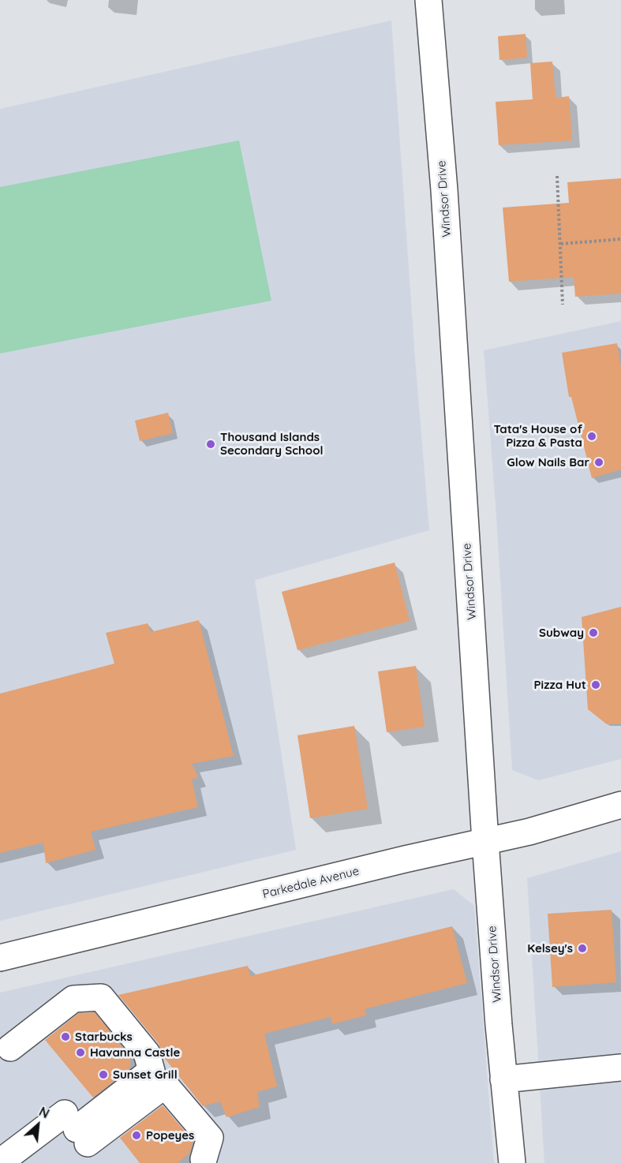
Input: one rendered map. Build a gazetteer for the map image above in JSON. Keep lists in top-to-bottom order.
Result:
{
  "streets": {
    "street": ["Windsor Drive", "Parkedale Avenue"]
  },
  "crossings": [
    ["Windsor Drive", "Parkedale Avenue"]
  ],
  "places": [
    "Tata's House of Pizza & Pasta",
    "Thousand Islands Secondary School",
    "Glow Nails Bar",
    "Subway",
    "Pizza Hut",
    "Kelsey's",
    "Starbucks",
    "Havanna Castle",
    "Sunset Grill",
    "Popeyes"
  ],
  "north": "top right"
}
